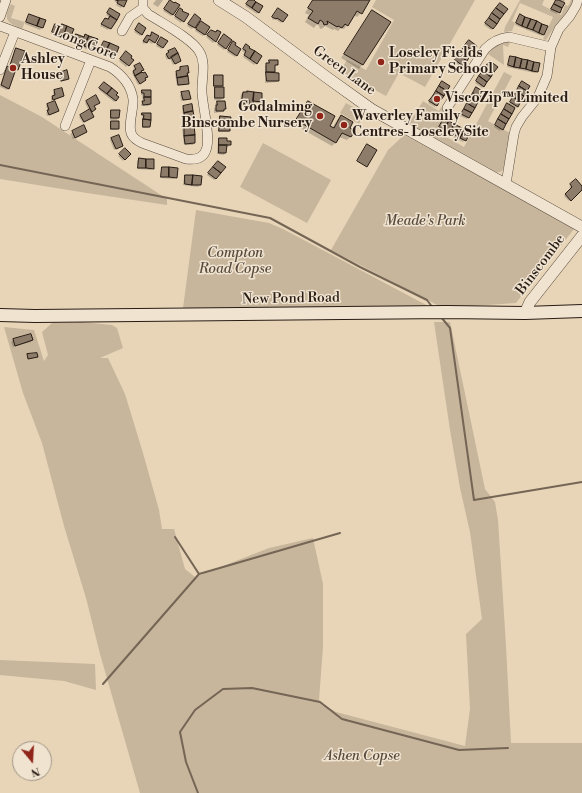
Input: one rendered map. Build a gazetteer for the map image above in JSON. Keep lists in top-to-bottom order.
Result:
{
  "streets": {
    "main road": ["New Pond Road"],
    "street": ["Long Gore", "Green Lane", "Binscombe"]
  },
  "crossings": [
    ["Binscombe", "New Pond Road"]
  ],
  "parks": ["Meade's Park", "Compton Road Copse", "Ashen Copse"],
  "places": [
    "Loseley Fields Primary School",
    "Ashley House",
    "ViscoZip™ Limited",
    "Godalming Binscombe Nursery",
    "Waverley Family Centres- Loseley Site"
  ],
  "north": "bottom"
}
